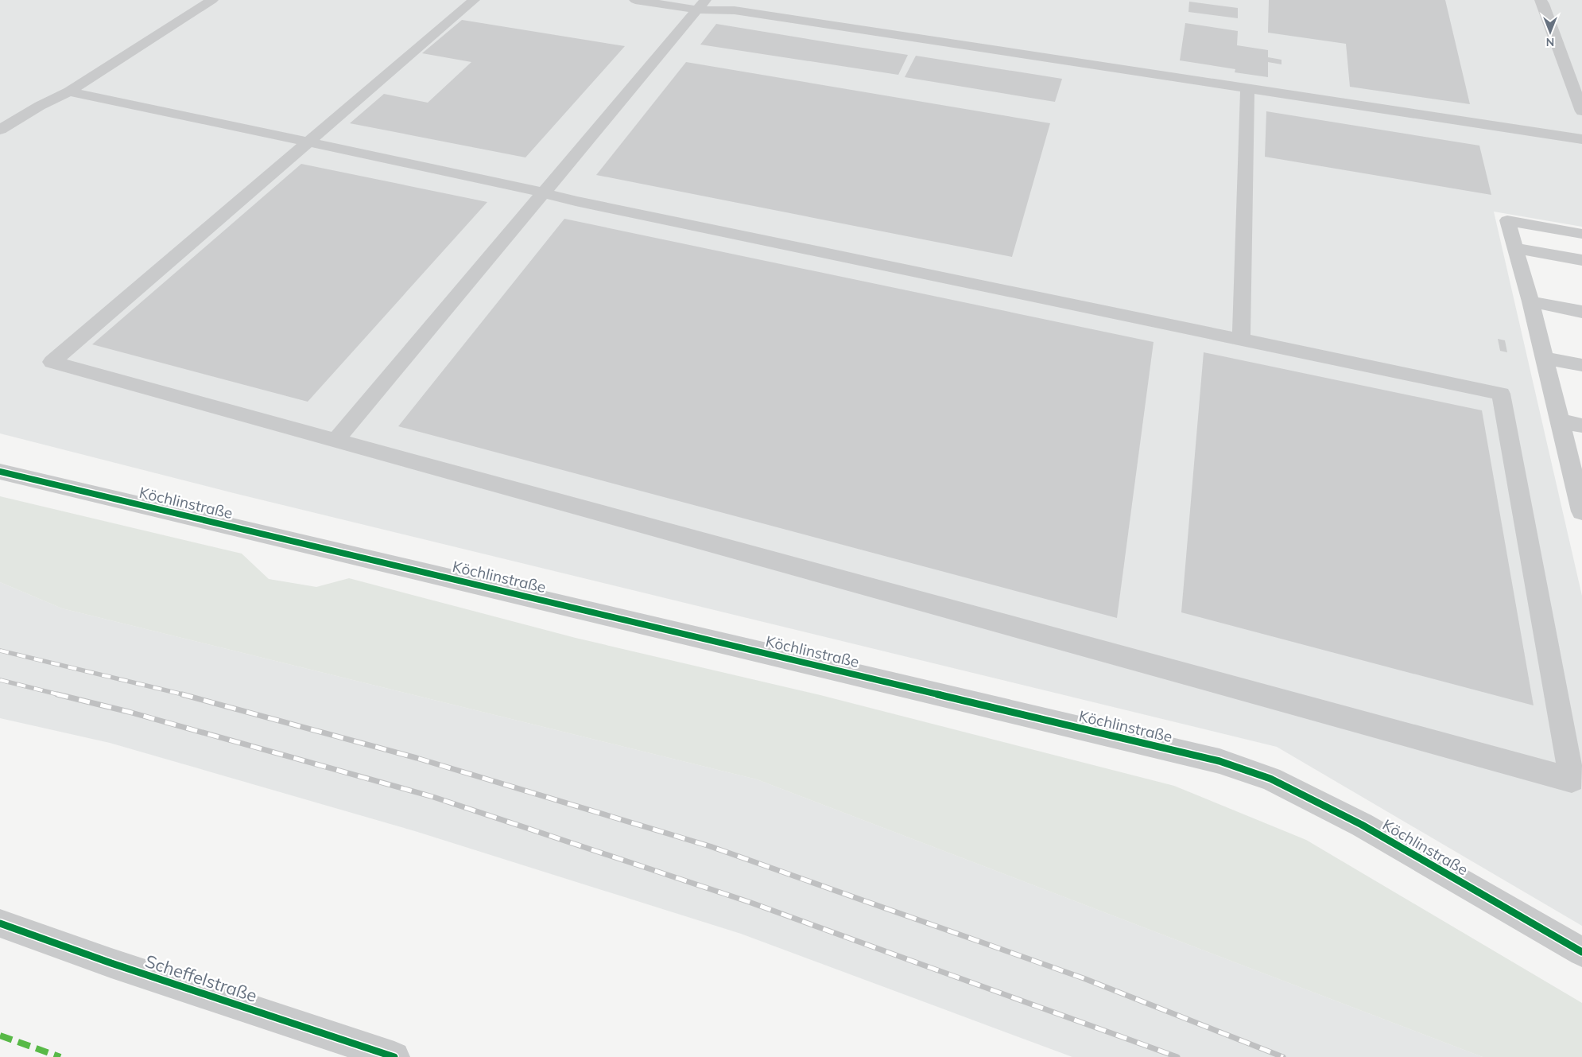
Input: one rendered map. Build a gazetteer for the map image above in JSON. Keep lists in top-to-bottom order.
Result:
{
  "streets": {
    "street": ["Köchlinstraße", "Scheffelstraße"]
  },
  "north": "bottom"
}
